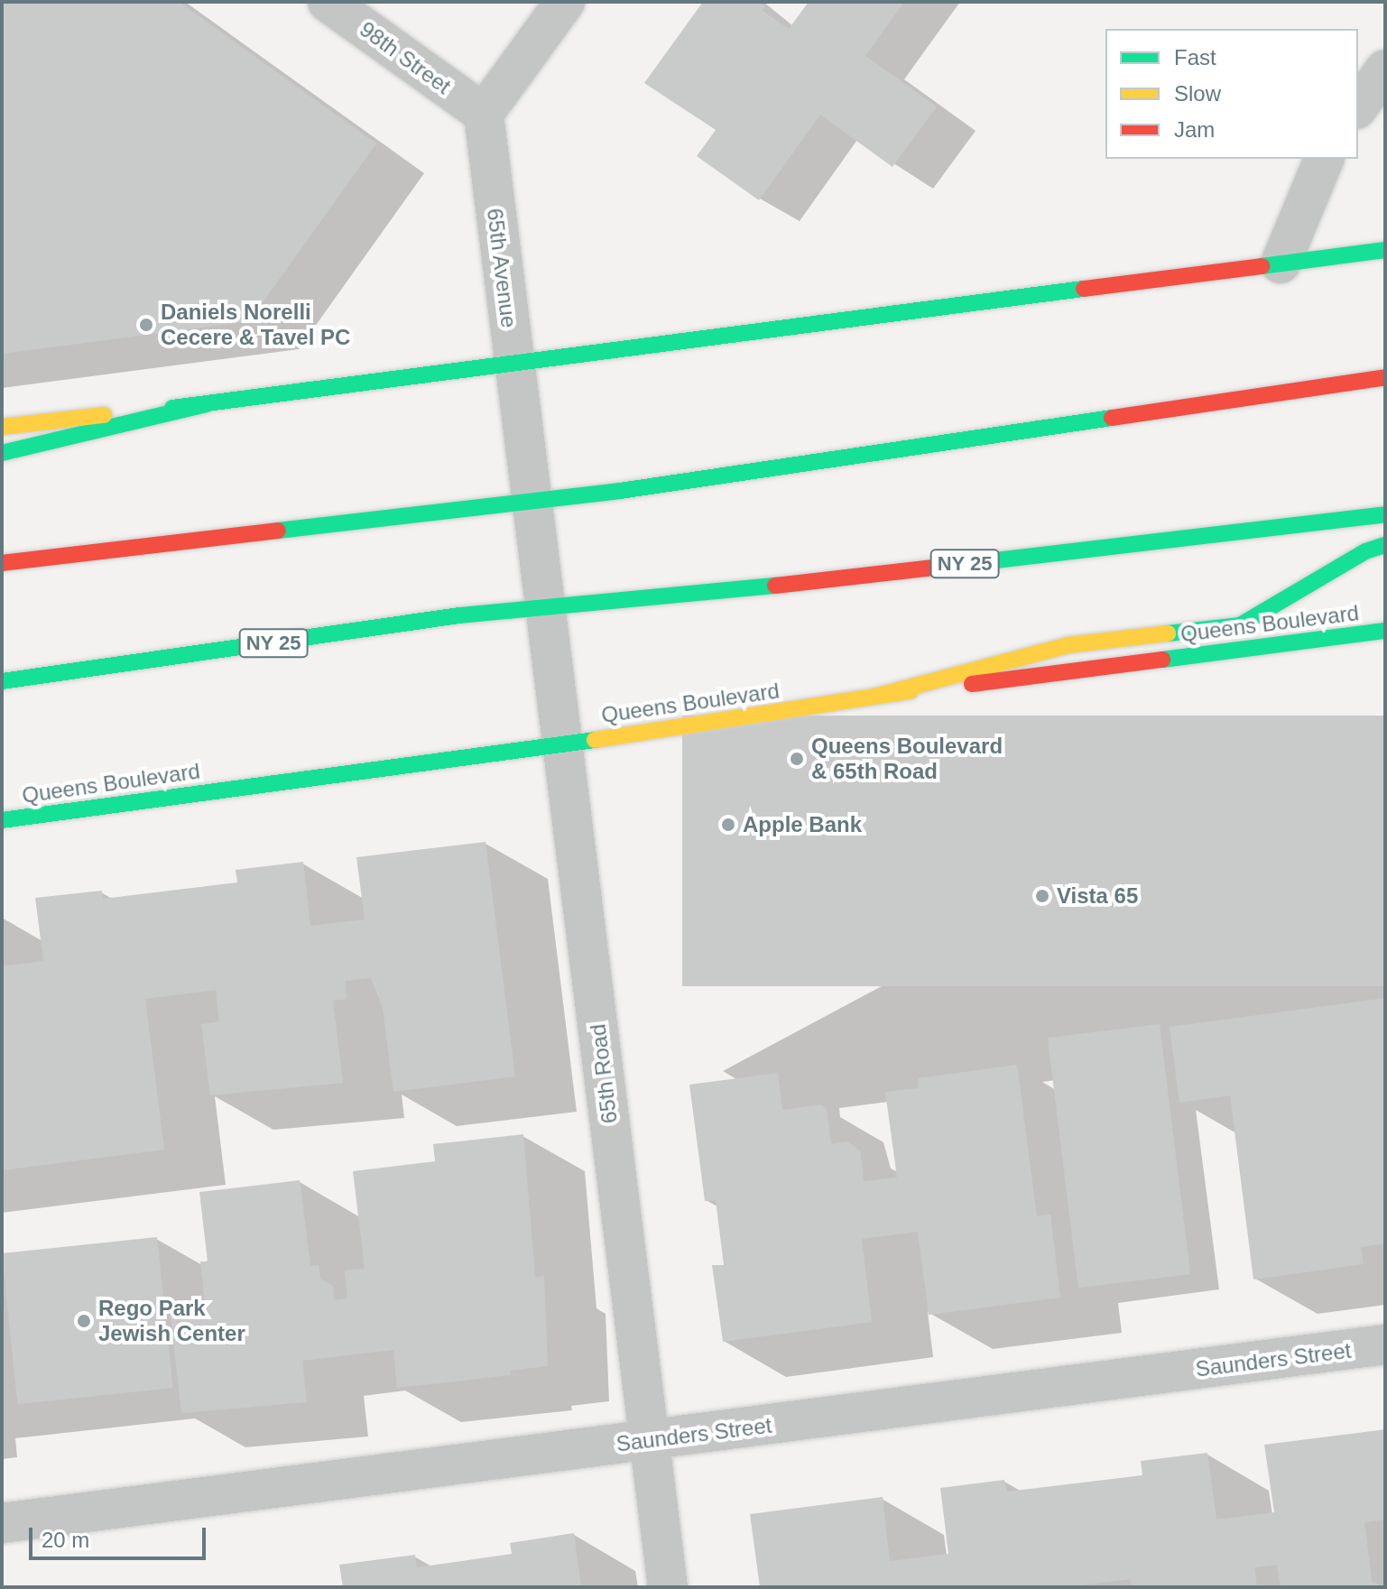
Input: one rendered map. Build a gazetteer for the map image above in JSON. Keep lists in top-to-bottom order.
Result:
{
  "streets": {
    "main road": ["NY 25", "Queens Boulevard"],
    "street": [
      "98th Street",
      "65th Avenue",
      "65th Road",
      "Saunders Street"
    ]
  },
  "crossings": [
    ["98th Street", "65th Avenue"],
    ["65th Avenue", "65th Road"],
    ["NY 25", "65th Road"],
    ["Queens Boulevard", "65th Road"],
    ["65th Road", "Saunders Street"]
  ],
  "places": [
    "Daniels Norelli Cecere & Tavel PC",
    "Queens Boulevard & 65th Road",
    "Apple Bank",
    "Vista 65",
    "Rego Park Jewish Center"
  ],
  "legend": ["Fast", "Slow", "Jam"],
  "scale_bar": "20 m"
}
